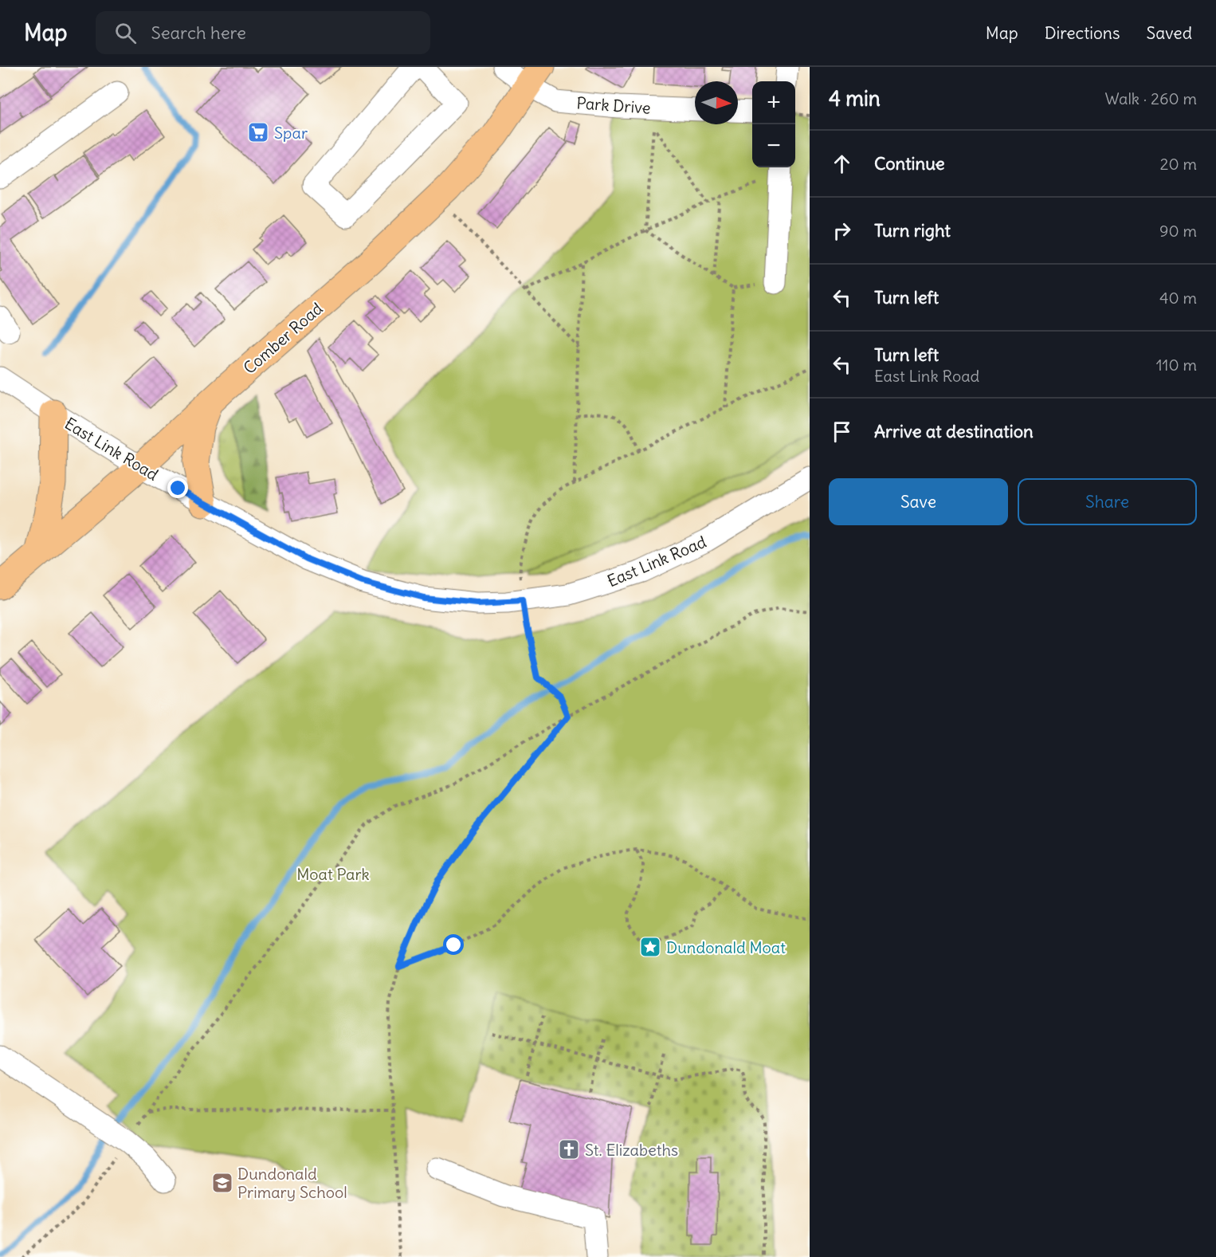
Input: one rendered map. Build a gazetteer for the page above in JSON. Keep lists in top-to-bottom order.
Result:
{
  "streets": {
    "highway": ["Comber Road"],
    "street": ["Park Drive", "East Link Road"]
  },
  "crossings": [
    ["Park Drive", "Comber Road"],
    ["Comber Road", "East Link Road"]
  ],
  "parks": ["Moat Park"],
  "places": {
    "supermarket": ["Spar"],
    "place": ["Dundonald Moat"],
    "church": ["St. Elizabeths"],
    "school or university": ["Dundonald Primary School"]
  },
  "north": "right",
  "page": {
    "header": "Map",
    "search": "Search here",
    "nav": ["Map", "Directions", "Saved"],
    "heading": ["4 min", "Walk · 260 m"],
    "map_buttons": ["+", "−"],
    "list": [
      ["Continue", "20 m"],
      ["Turn right", "90 m"],
      ["Turn left", "40 m"],
      ["Turn left", "East Link Road", "110 m"],
      "Arrive at destination"
    ],
    "buttons": ["Save", "Share"]
  }
}
